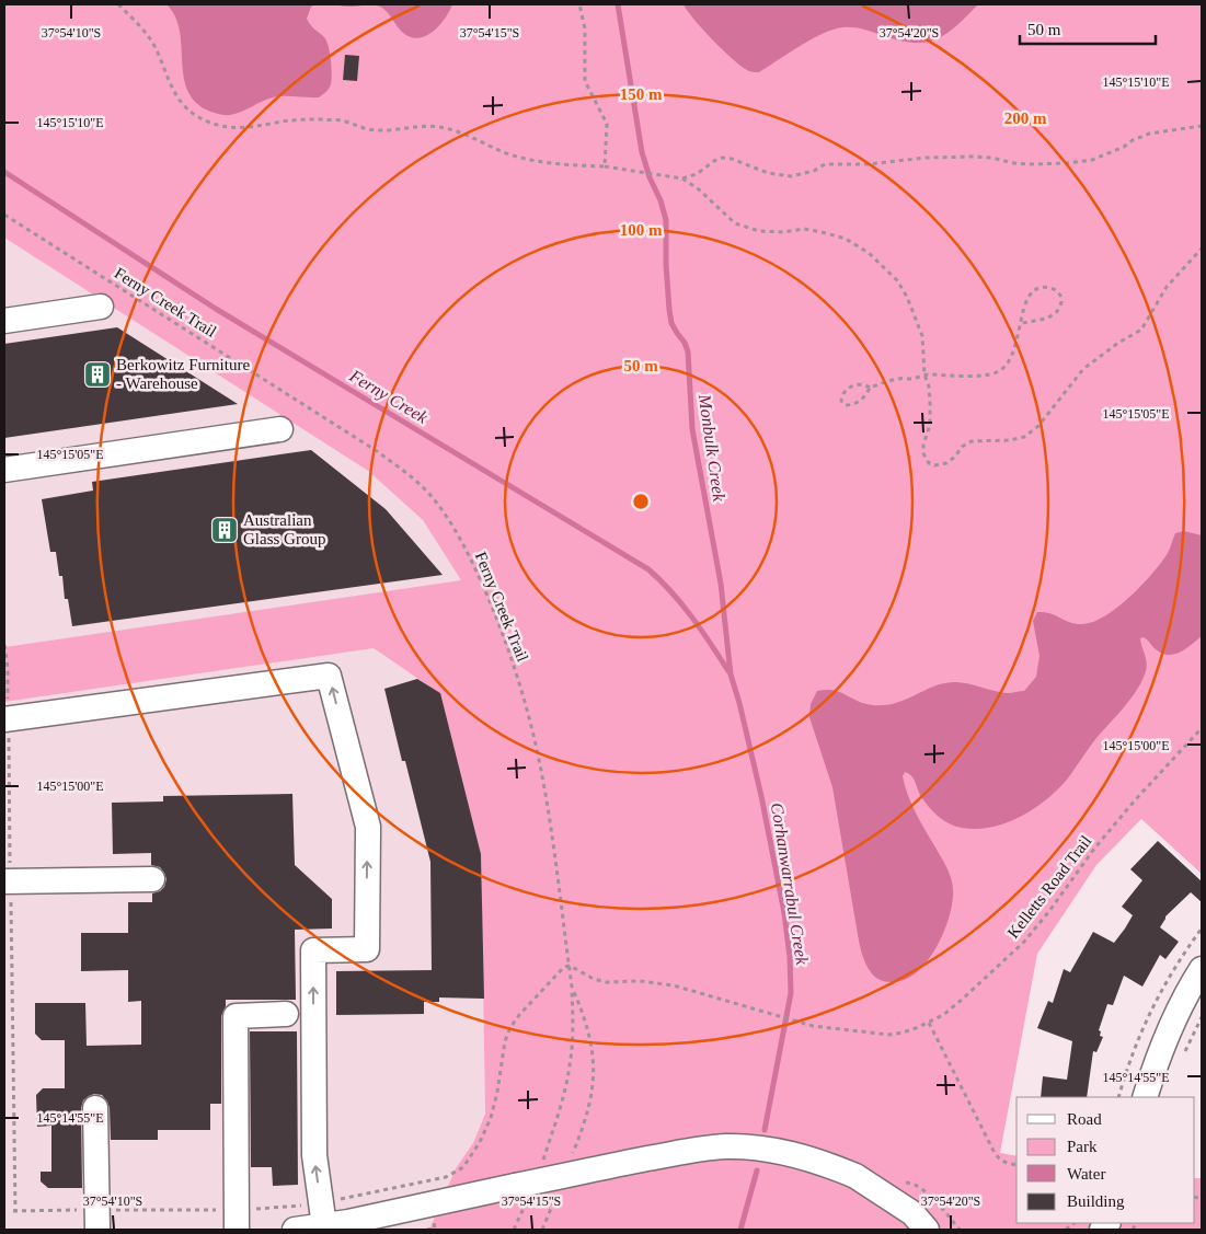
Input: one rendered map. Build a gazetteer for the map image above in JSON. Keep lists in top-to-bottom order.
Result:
{
  "streets": {
    "path": ["Ferny Creek Trail", "Kelletts Road Trail"]
  },
  "crossings": [
    ["Ferny Creek Trail", "Kelletts Road Trail"]
  ],
  "water": ["Ferny Creek", "Monbulk Creek", "Corhanwarrabul Creek"],
  "places": {
    "building": ["Berkowitz Furniture - Warehouse", "Australian Glass Group"]
  },
  "legend": [
    "Road",
    "Park",
    "Water",
    "Building"
  ],
  "scale_bar": "50 m",
  "coordinates": [
    "37°54'10\"S",
    "37°54'15\"S",
    "37°54'20\"S",
    "145°15'10\"E",
    "145°15'05\"E",
    "145°15'00\"E",
    "145°14'55\"E"
  ],
  "rings": [
    "150 m",
    "200 m",
    "100 m",
    "50 m"
  ]
}
